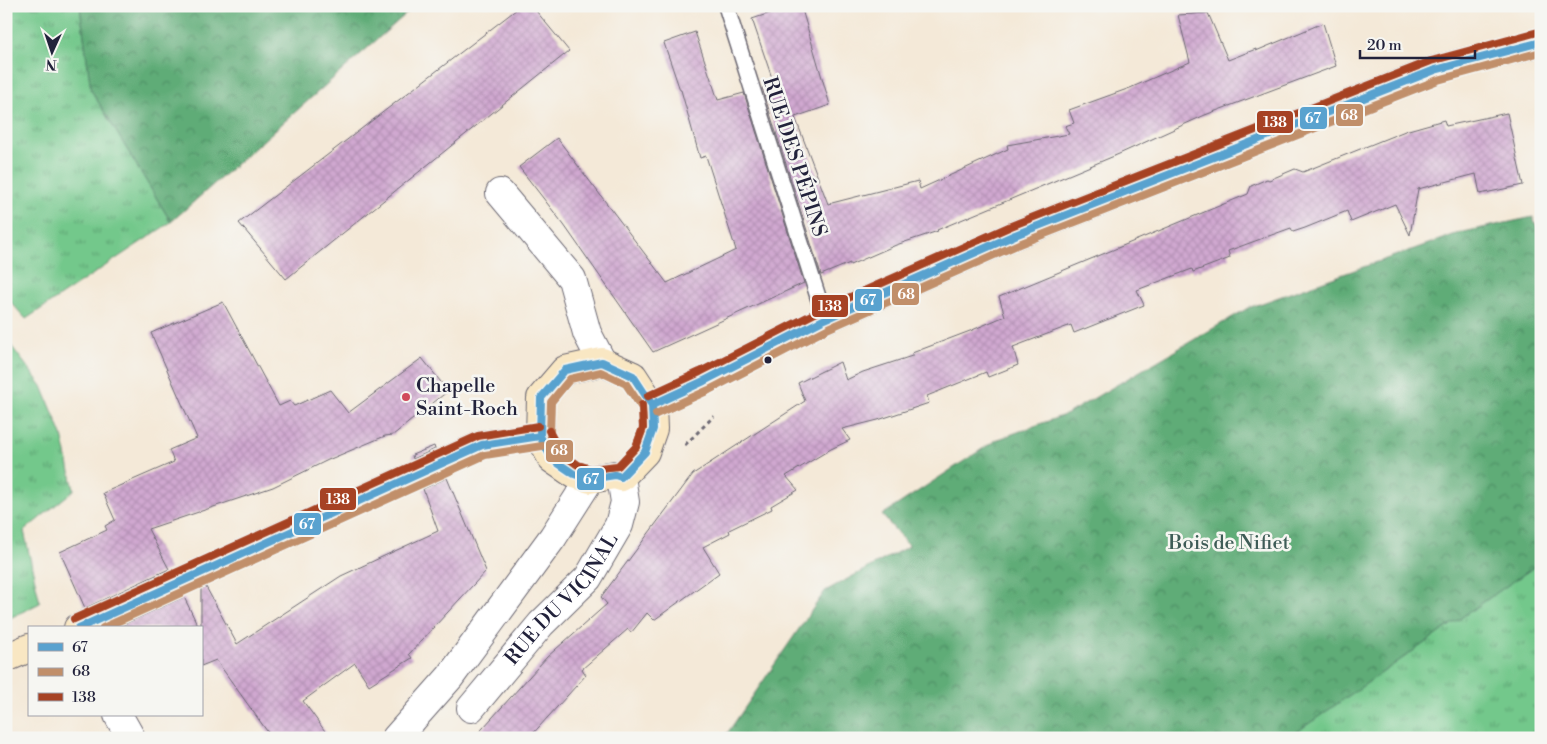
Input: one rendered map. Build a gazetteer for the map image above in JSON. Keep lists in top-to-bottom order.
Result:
{
  "streets": {
    "street": ["RUE DU VICINAL"],
    "lane": ["RUE DES PÉPINS"]
  },
  "parks": ["Bois de Nifiet"],
  "places": ["Chapelle Saint-Roch"],
  "lines": ["transit line 138", "transit line 67", "transit line 68"],
  "legend": ["67", "68", "138"],
  "scale_bar": "20 m",
  "north": "bottom"
}
